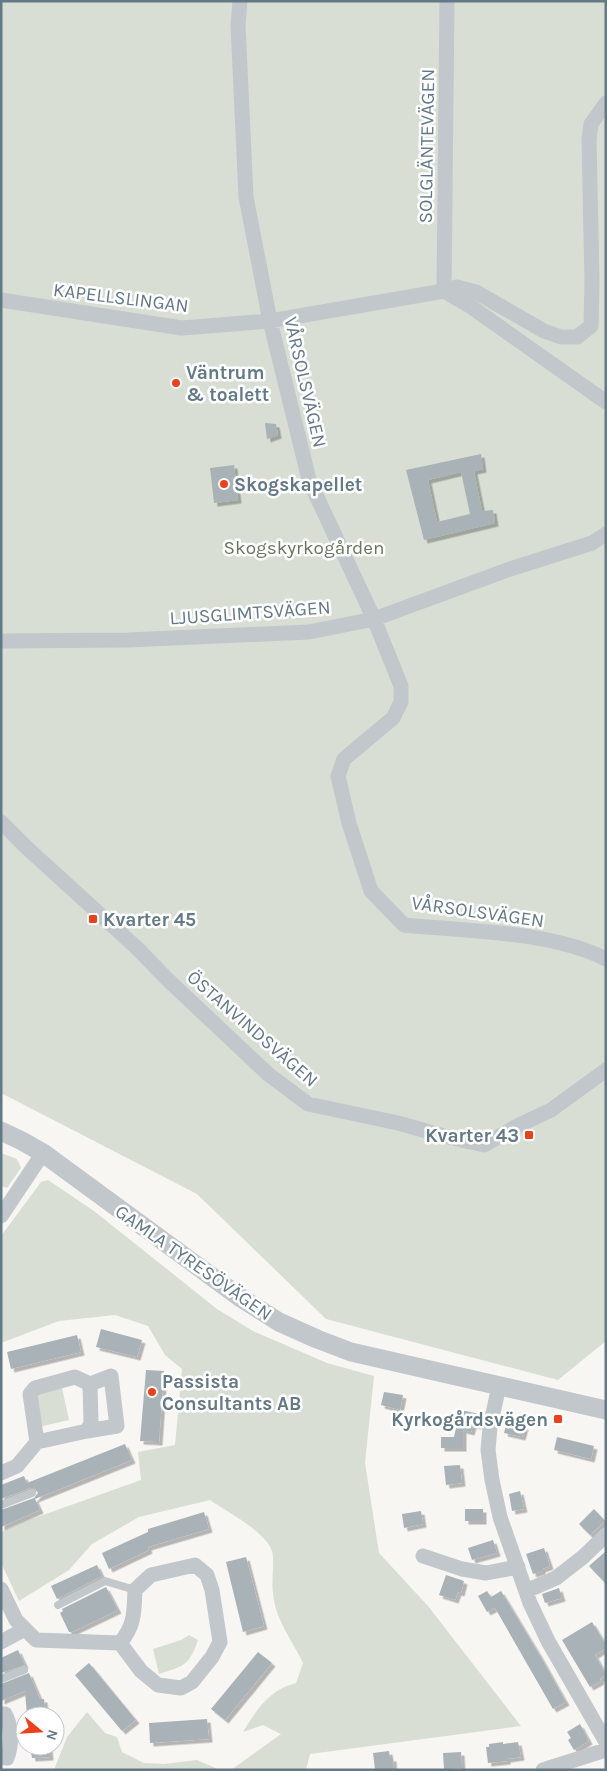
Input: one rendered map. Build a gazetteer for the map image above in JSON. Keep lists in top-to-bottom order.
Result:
{
  "streets": {
    "street": [
      "SOLGLÄNTEVÄGEN",
      "KAPELLSLINGAN",
      "VÅRSOLSVÄGEN",
      "LJUSGLIMTSVÄGEN",
      "ÖSTANVINDSVÄGEN",
      "GAMLA TYRESÖVÄGEN"
    ]
  },
  "crossings": [
    ["SOLGLÄNTEVÄGEN", "KAPELLSLINGAN"],
    ["KAPELLSLINGAN", "VÅRSOLSVÄGEN"],
    ["VÅRSOLSVÄGEN", "LJUSGLIMTSVÄGEN"]
  ],
  "parks": ["Skogskyrkogården"],
  "places": {
    "other": ["Väntrum & toalett", "Skogskapellet", "Passista Consultants AB"],
    "transit": ["Kvarter 45", "Kvarter 43", "Kyrkogårdsvägen"]
  },
  "north": "right"
}
